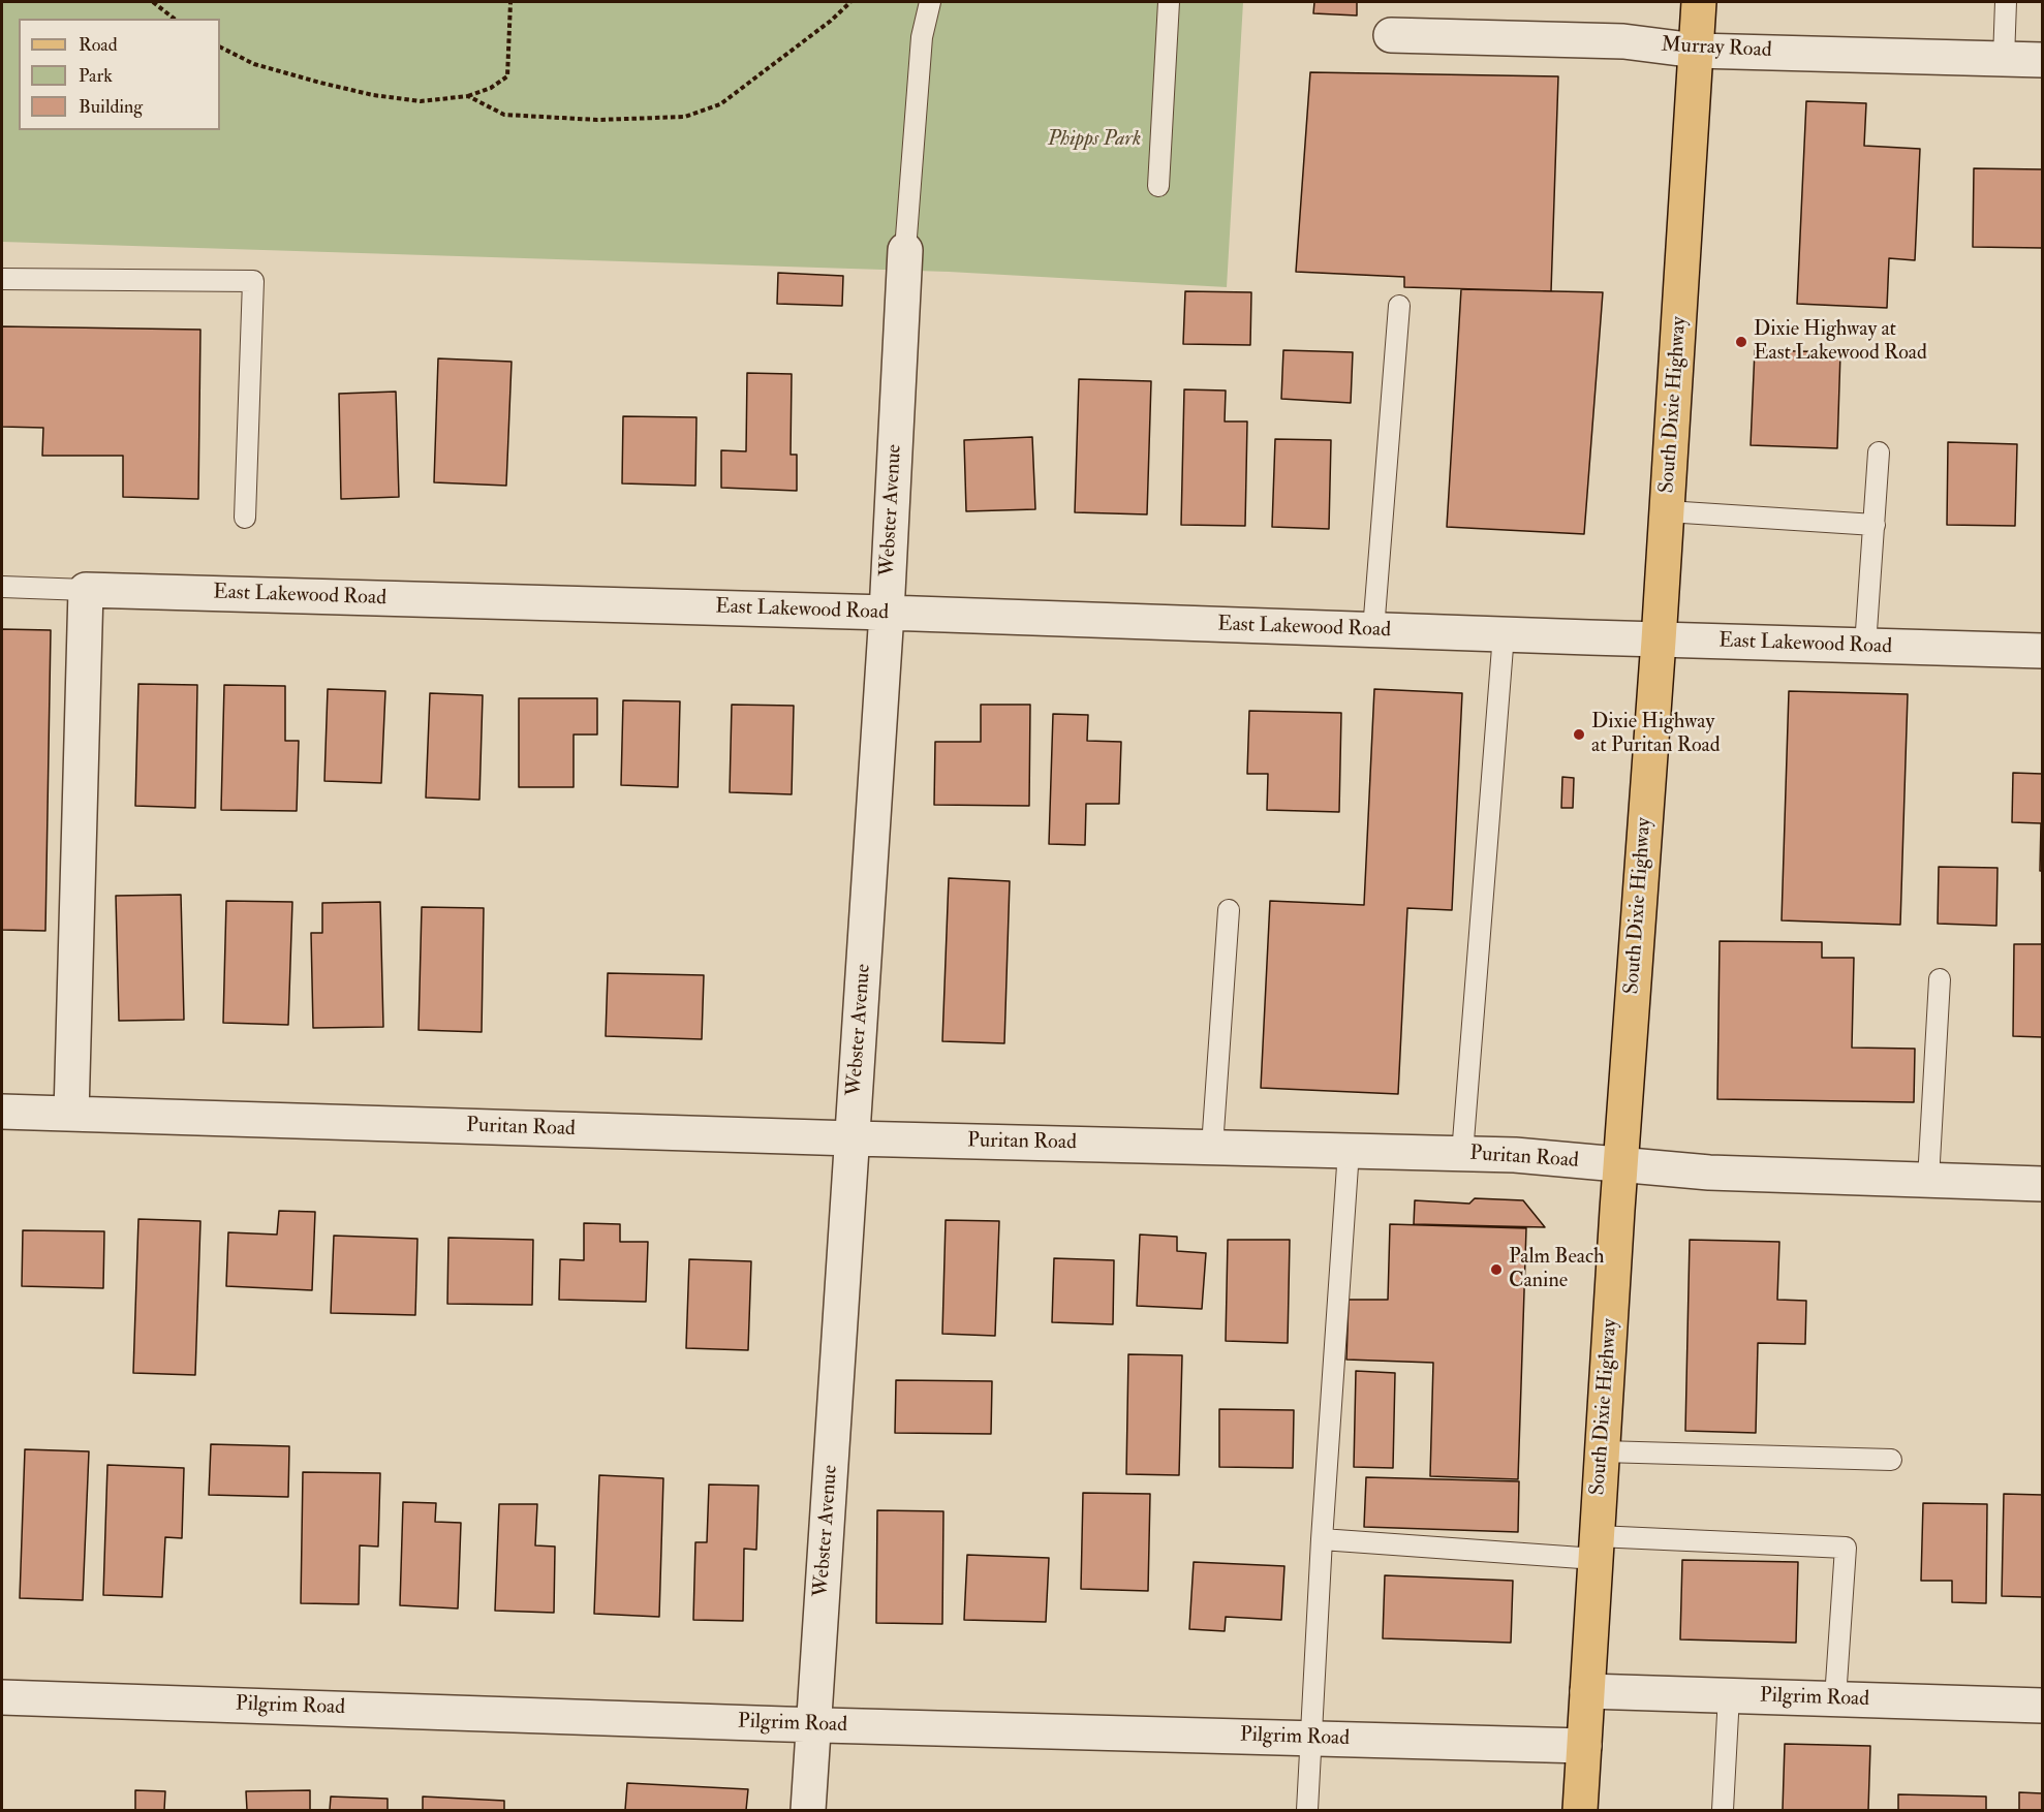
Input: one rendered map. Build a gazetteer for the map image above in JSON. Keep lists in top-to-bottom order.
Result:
{
  "streets": {
    "main road": ["South Dixie Highway"],
    "street": [
      "Murray Road",
      "Webster Avenue",
      "East Lakewood Road",
      "Puritan Road",
      "Pilgrim Road"
    ]
  },
  "crossings": [
    ["Murray Road", "South Dixie Highway"],
    ["South Dixie Highway", "East Lakewood Road"],
    ["South Dixie Highway", "Puritan Road"],
    ["South Dixie Highway", "Pilgrim Road"],
    ["Webster Avenue", "East Lakewood Road"],
    ["Webster Avenue", "Puritan Road"],
    ["Webster Avenue", "Pilgrim Road"]
  ],
  "parks": ["Phipps Park"],
  "places": ["Dixie Highway at East Lakewood Road", "Dixie Highway at Puritan Road", "Palm Beach Canine"],
  "legend": ["Road", "Park", "Building"]
}
